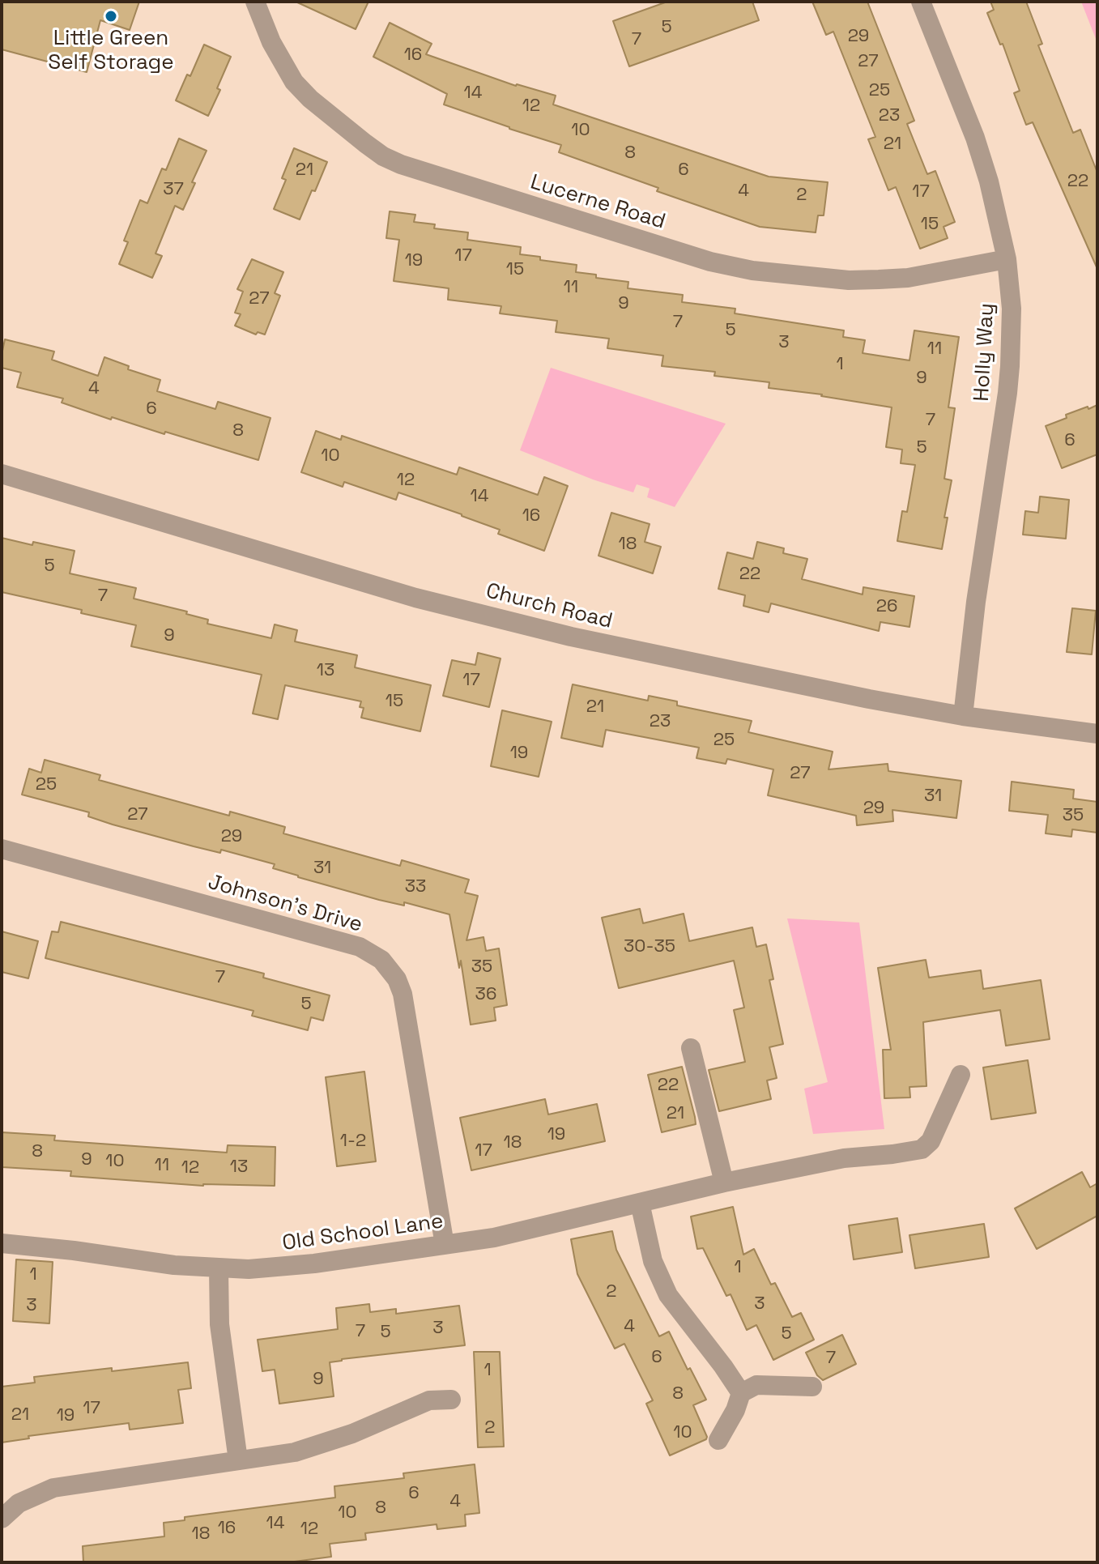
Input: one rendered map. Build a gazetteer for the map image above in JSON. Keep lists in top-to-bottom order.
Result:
{
  "streets": {
    "street": [
      "Lucerne Road",
      "Holly Way",
      "Church Road",
      "Johnson's Drive",
      "Old School Lane"
    ]
  },
  "crossings": [
    ["Lucerne Road", "Holly Way"],
    ["Holly Way", "Church Road"],
    ["Johnson's Drive", "Old School Lane"]
  ],
  "places": ["Little Green Self Storage"],
  "house_numbers": [
    "5",
    "29",
    "7",
    "16",
    "27",
    "25",
    "14",
    "12",
    "23",
    "10",
    "21",
    "8",
    "21",
    "6",
    "22",
    "37",
    "4",
    "17",
    "2",
    "15",
    "17",
    "19",
    "15",
    "11",
    "27",
    "9",
    "7",
    "5",
    "3",
    "11",
    "1",
    "9",
    "4",
    "6",
    "7",
    "8",
    "6",
    "5",
    "10",
    "12",
    "14",
    "16",
    "18",
    "5",
    "22",
    "7",
    "26",
    "9",
    "13",
    "17",
    "15",
    "21",
    "23",
    "25",
    "19",
    "27",
    "25",
    "31",
    "29",
    "27",
    "35",
    "29",
    "31",
    "33",
    "30-35",
    "35",
    "7",
    "36",
    "5",
    "22",
    "21",
    "19",
    "1-2",
    "18",
    "17",
    "8",
    "9",
    "10",
    "11",
    "13",
    "12",
    "1",
    "1",
    "2",
    "3",
    "3",
    "4",
    "3",
    "7",
    "5",
    "5",
    "6",
    "7",
    "1",
    "9",
    "8",
    "17",
    "21",
    "19",
    "2",
    "10",
    "6",
    "4",
    "8",
    "10",
    "14",
    "16",
    "12",
    "18"
  ]
}
